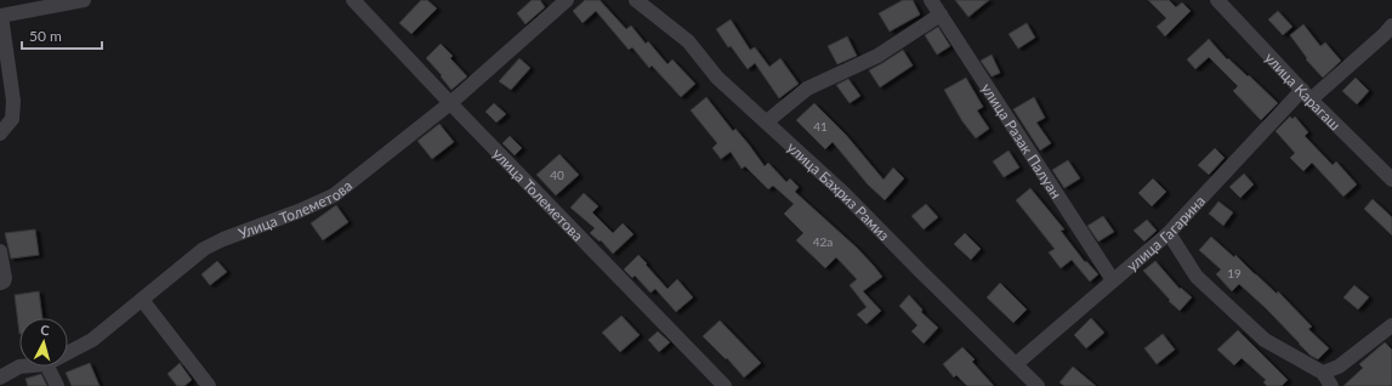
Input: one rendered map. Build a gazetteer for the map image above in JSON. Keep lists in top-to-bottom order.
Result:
{
  "streets": {
    "street": [
      "улица Карагаш",
      "улица Разак Палуан",
      "улица Бахриз Рамиз",
      "улица Толеметова",
      "Улица Толеметова",
      "улица Гагарина"
    ]
  },
  "crossings": [
    ["улица Карагаш", "улица Гагарина"],
    ["улица Разак Палуан", "улица Гагарина"],
    ["улица Бахриз Рамиз", "улица Гагарина"],
    ["улица Толеметова", "Улица Толеметова"]
  ],
  "house_numbers": [
    "41",
    "40",
    "42а",
    "19"
  ],
  "scale_bar": "50 m",
  "north": "top"
}
